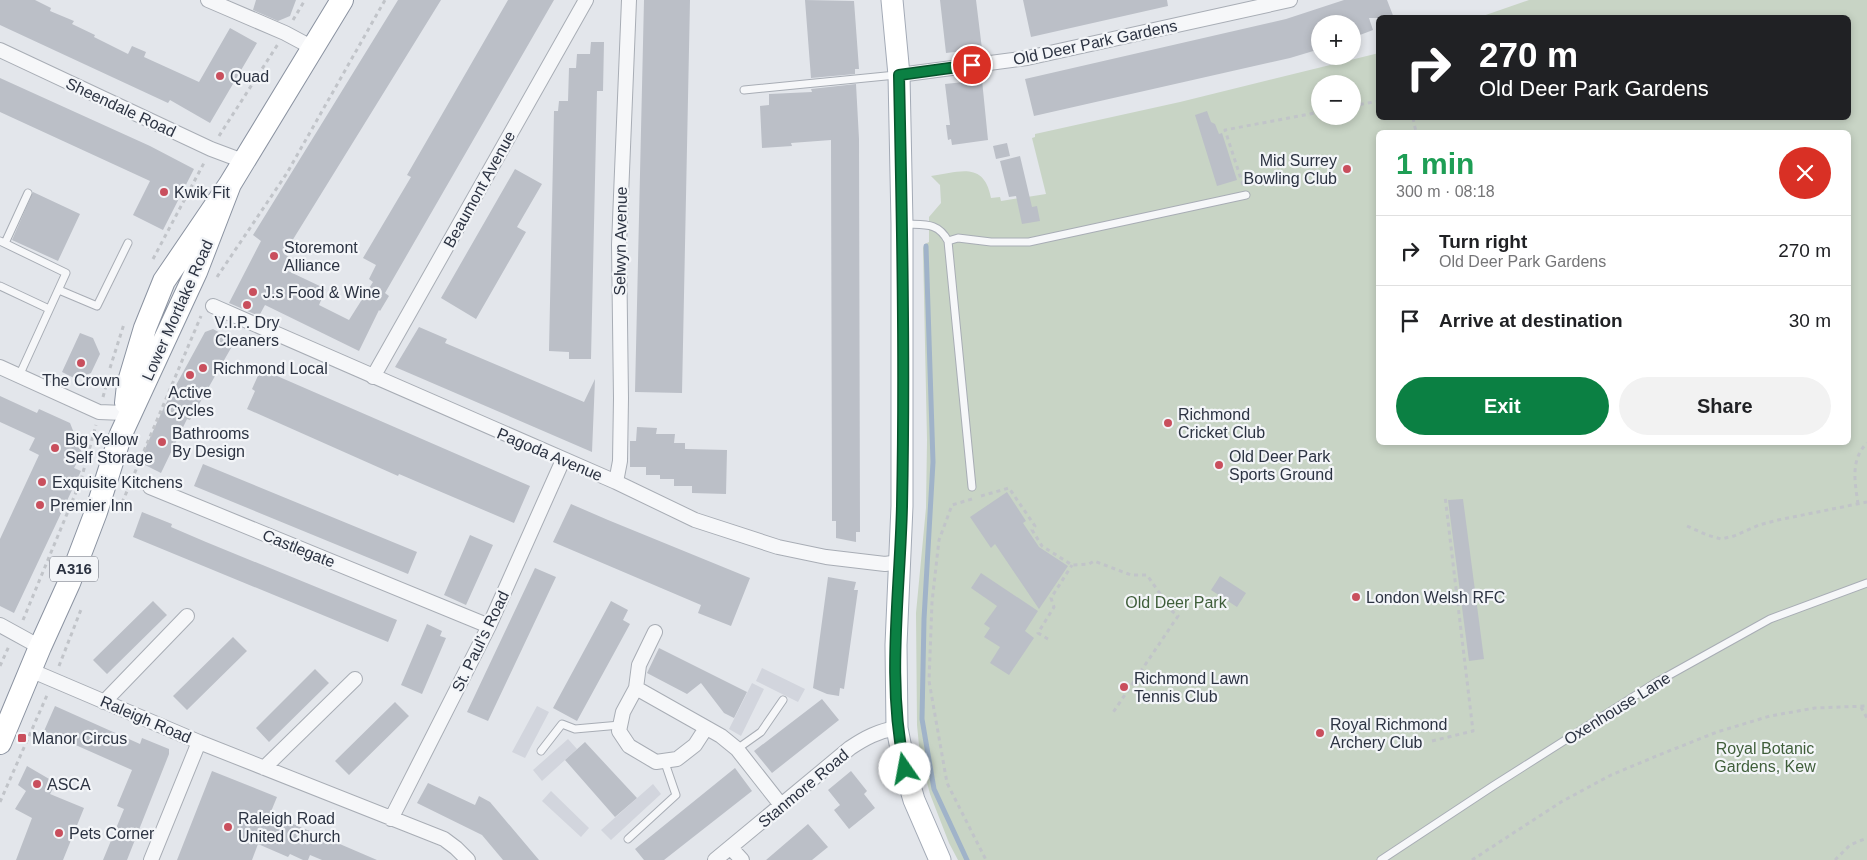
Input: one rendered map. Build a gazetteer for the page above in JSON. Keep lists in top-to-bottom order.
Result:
{
  "streets": {
    "highway": ["Lower Mortlake Road", "A316"],
    "street": [
      "Old Deer Park Gardens",
      "Sheendale Road",
      "Beaumont Avenue",
      "Selwyn Avenue",
      "Pagoda Avenue",
      "Castlegate",
      "St. Paul’s Road",
      "Raleigh Road",
      "Stanmore Road"
    ],
    "lane": ["Oxenhouse Lane"]
  },
  "crossings": [
    ["Sheendale Road", "Lower Mortlake Road"],
    ["Beaumont Avenue", "Pagoda Avenue"],
    ["Selwyn Avenue", "Pagoda Avenue"],
    ["Lower Mortlake Road", "Raleigh Road"],
    ["Pagoda Avenue", "St. Paul’s Road"],
    ["Castlegate", "St. Paul’s Road"]
  ],
  "parks": ["Old Deer Park", "Royal Botanic Gardens, Kew"],
  "places": {
    "other": [
      "Quad",
      "Mid Surrey Bowling Club",
      "Kwik Fit",
      "Storemont Alliance",
      "J.s Food & Wine",
      "V.I.P. Dry Cleaners",
      "The Crown",
      "Richmond Local",
      "Active Cycles",
      "Richmond Cricket Club",
      "Bathrooms By Design",
      "Big Yellow Self Storage",
      "Old Deer Park Sports Ground",
      "Exquisite Kitchens",
      "Premier Inn",
      "London Welsh RFC",
      "Richmond Lawn Tennis Club",
      "Royal Richmond Archery Club",
      "ASCA",
      "Raleigh Road United Church",
      "Pets Corner"
    ],
    "transit": ["Manor Circus"]
  },
  "page": {
    "map_buttons": ["+", "−"],
    "turn": ["270 m", "Old Deer Park Gardens"],
    "heading": ["1 min", "300 m · 08:18"],
    "list": [
      {
        "name": "Turn right",
        "note": "Old Deer Park Gardens",
        "value": "270 m"
      },
      {
        "name": "Arrive at destination",
        "value": "30 m"
      }
    ],
    "buttons": ["Exit", "Share"]
  }
}
